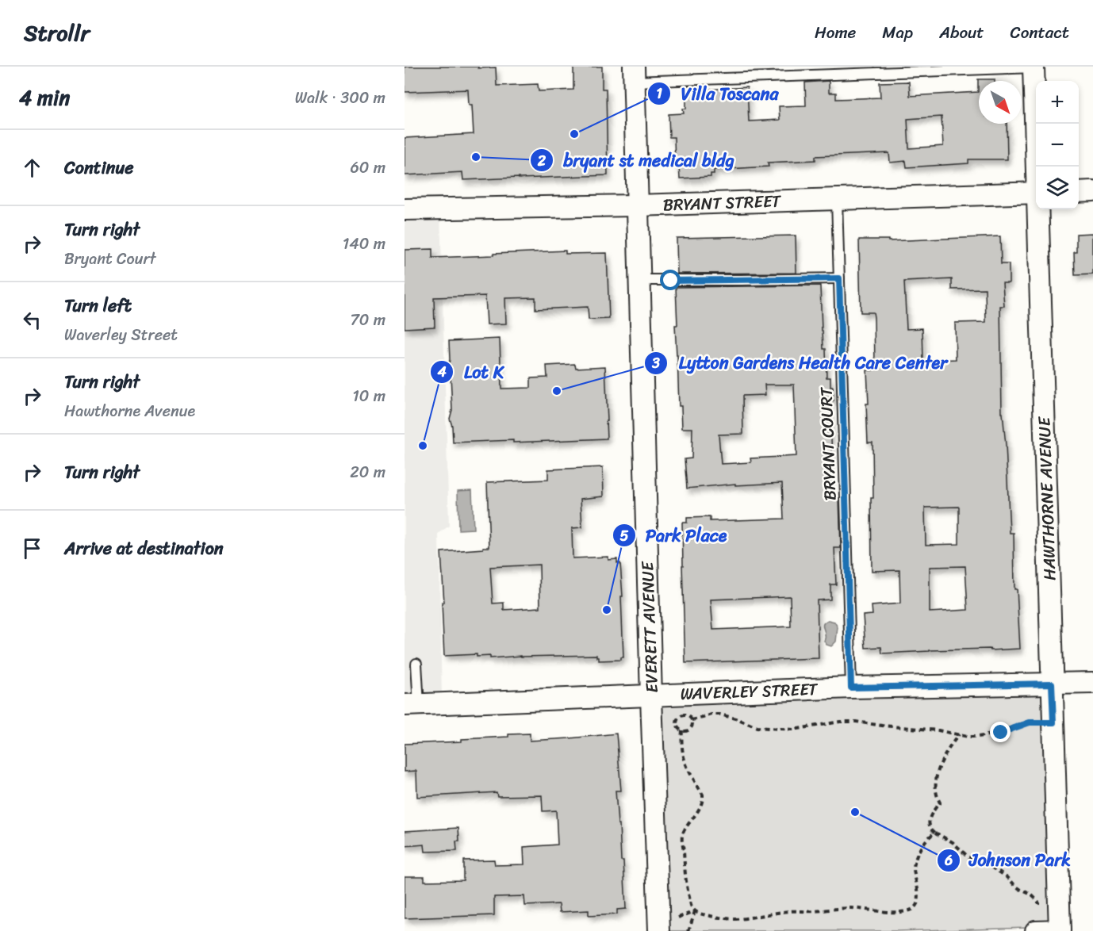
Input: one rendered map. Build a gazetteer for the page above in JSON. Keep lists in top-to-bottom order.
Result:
{
  "streets": {
    "street": [
      "BRYANT STREET",
      "HAWTHORNE AVENUE",
      "EVERETT AVENUE",
      "WAVERLEY STREET"
    ],
    "lane": ["BRYANT COURT"]
  },
  "crossings": [
    ["BRYANT STREET", "BRYANT COURT"],
    ["BRYANT STREET", "EVERETT AVENUE"],
    ["BRYANT COURT", "WAVERLEY STREET"],
    ["HAWTHORNE AVENUE", "WAVERLEY STREET"],
    ["EVERETT AVENUE", "WAVERLEY STREET"]
  ],
  "places": [
    "Villa Toscana",
    "bryant st medical bldg",
    "Lytton Gardens Health Care Center",
    "Lot K",
    "Park Place",
    "Johnson Park"
  ],
  "north": "bottom right",
  "page": {
    "header": "Strollr",
    "nav": [
      "Home",
      "Map",
      "About",
      "Contact"
    ],
    "heading": ["4 min", "Walk · 300 m"],
    "map_buttons": ["+", "−"],
    "list": [
      ["Continue", "60 m"],
      ["Turn right", "Bryant Court", "140 m"],
      ["Turn left", "Waverley Street", "70 m"],
      ["Turn right", "Hawthorne Avenue", "10 m"],
      ["Turn right", "20 m"],
      "Arrive at destination"
    ]
  }
}
